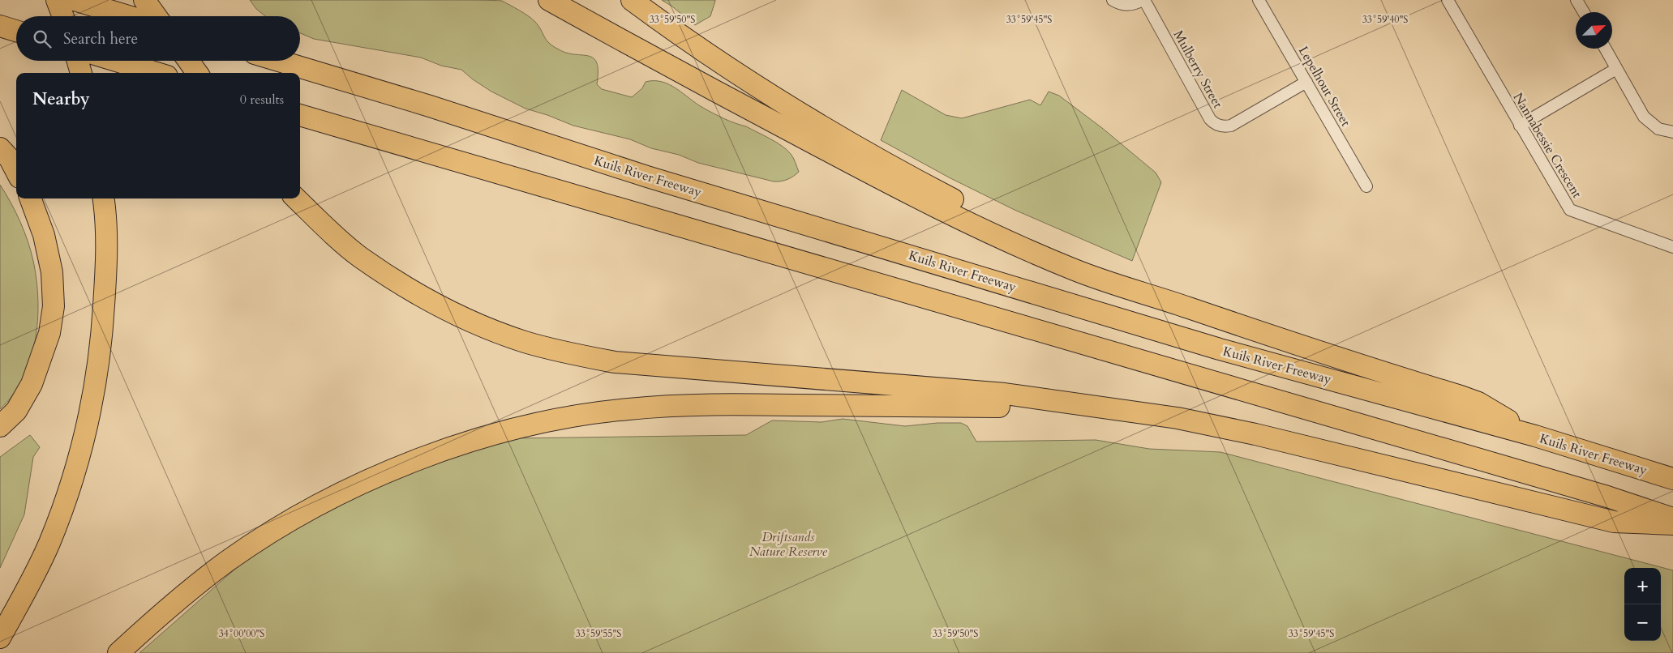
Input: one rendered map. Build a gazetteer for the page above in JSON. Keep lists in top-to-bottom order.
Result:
{
  "streets": {
    "highway": ["Kuils River Freeway"],
    "street": ["Mulberry Street", "Lepelhout Street", "Nannabessie Crescent"]
  },
  "crossings": [
    ["Mulberry Street", "Lepelhout Street"]
  ],
  "parks": ["Driftsands Nature Reserve"],
  "north": "top right",
  "page": {
    "search": "Search here",
    "heading": ["Nearby", "0 results"],
    "map_buttons": ["+", "−"]
  },
  "coordinates": [
    "33°59'50\"S",
    "33°59'45\"S",
    "33°59'40\"S",
    "34°00'00\"S",
    "33°59'55\"S"
  ]
}
